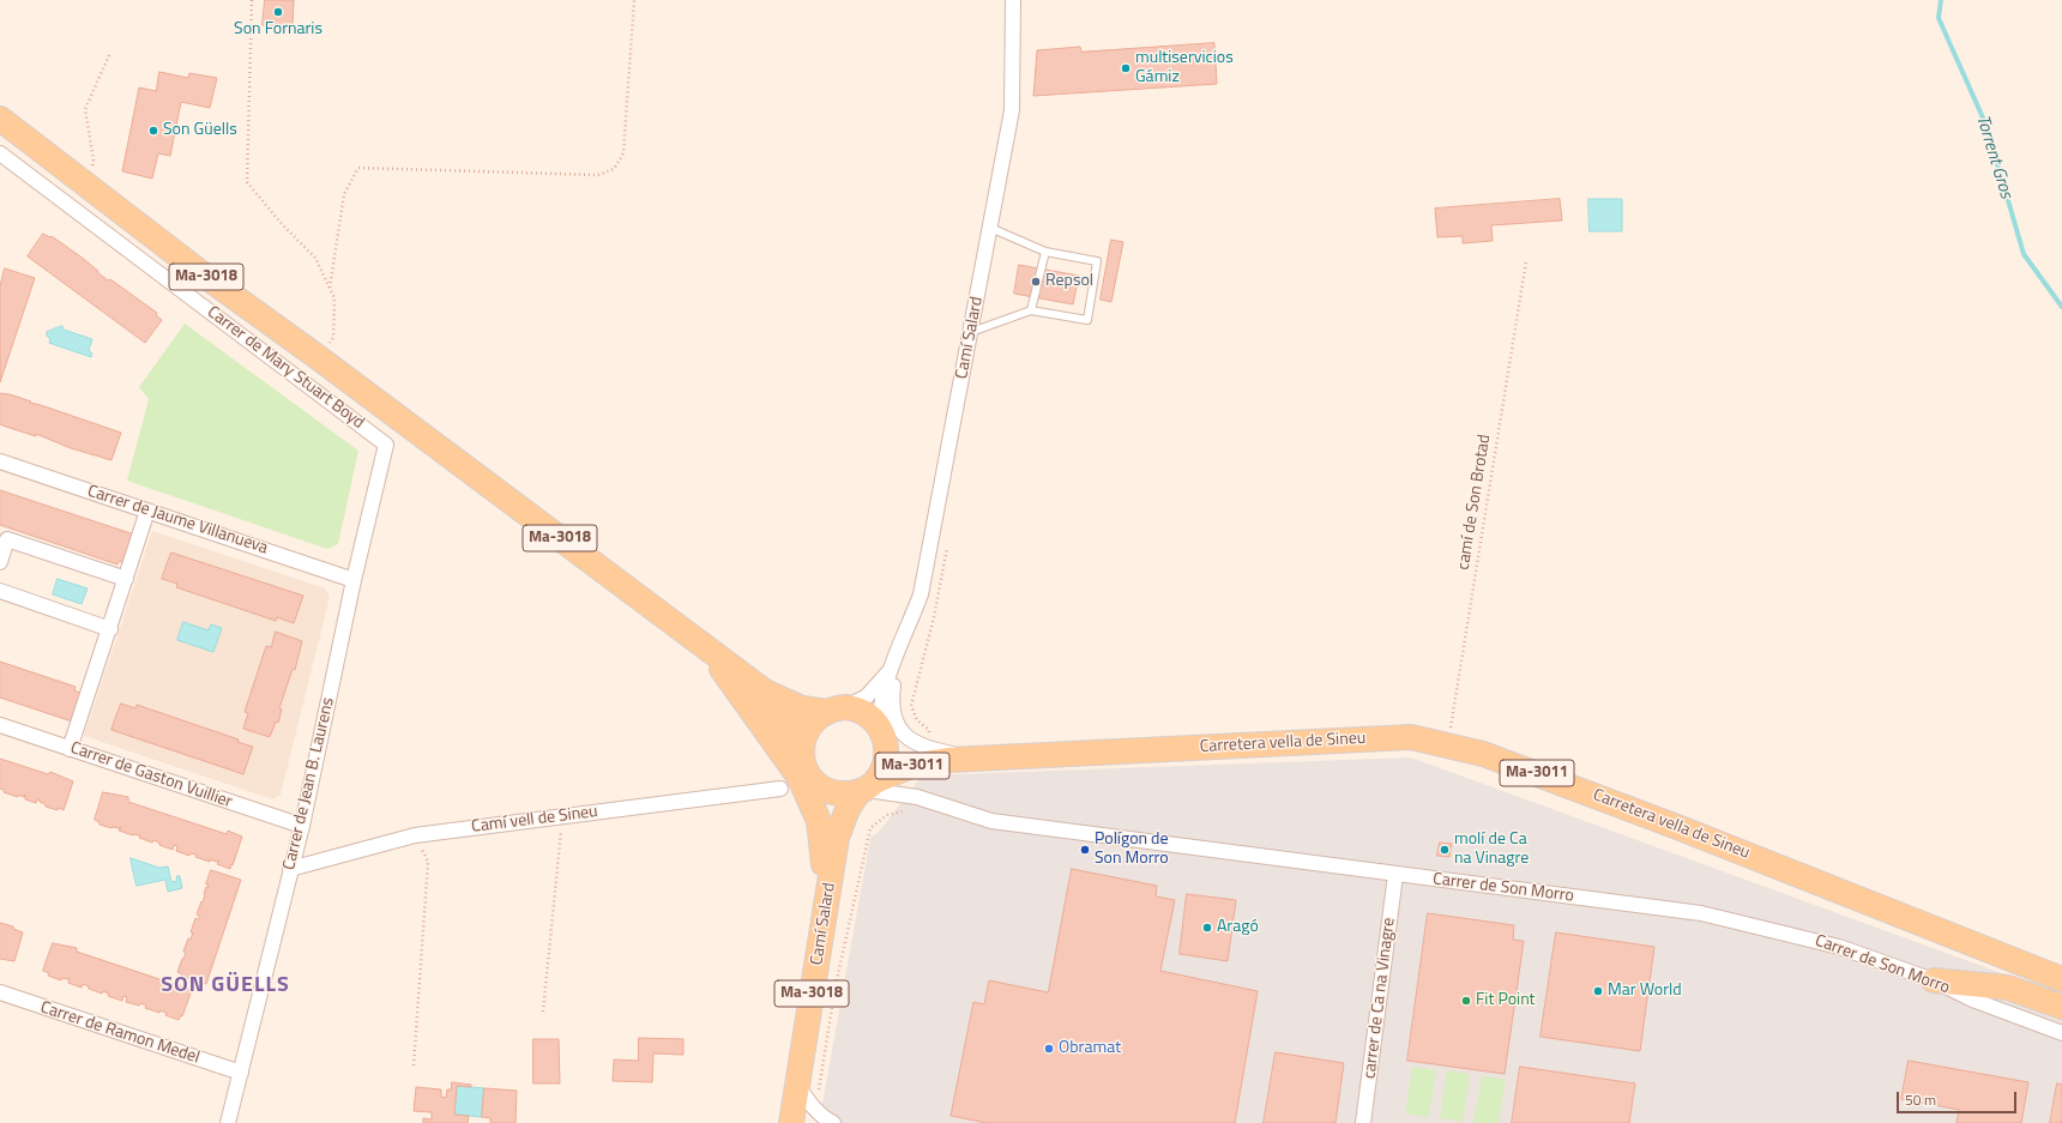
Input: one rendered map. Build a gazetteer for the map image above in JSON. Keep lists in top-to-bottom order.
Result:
{
  "streets": {
    "main road": [
      "Ma-3018",
      "Camí Salard",
      "Carretera vella de Sineu",
      "Ma-3011"
    ],
    "street": [
      "Carrer de Mary Stuart Boyd",
      "Carrer de Jaume Villanueva",
      "Carrer de Gaston Vuillier",
      "Carrer de Jean B. Laurens",
      "Camí vell de Sineu",
      "Carrer de Son Morro",
      "carrer de Ca na Vinagre",
      "Carrer de Ramon Medel"
    ],
    "path": ["camí de Son Brotad"]
  },
  "crossings": [
    ["Ma-3018", "Camí Salard"],
    ["Ma-3018", "Carretera vella de Sineu"],
    ["Ma-3018", "Carrer de Son Morro"],
    ["Camí Salard", "Carretera vella de Sineu"],
    ["Camí Salard", "Carrer de Son Morro"],
    ["Carrer de Mary Stuart Boyd", "Carrer de Jean B. Laurens"],
    ["camí de Son Brotad", "Carretera vella de Sineu"],
    ["Carrer de Jaume Villanueva", "Carrer de Jean B. Laurens"],
    ["Carretera vella de Sineu", "Carrer de Son Morro"],
    ["Carrer de Gaston Vuillier", "Carrer de Jean B. Laurens"],
    ["Carrer de Jean B. Laurens", "Camí vell de Sineu"],
    ["Carrer de Jean B. Laurens", "Carrer de Ramon Medel"],
    ["Carrer de Son Morro", "carrer de Ca na Vinagre"]
  ],
  "districts": ["SON GÜELLS"],
  "water": ["Torrent Gros"],
  "places": [
    "Son Fornaris",
    "multiservicios Gámiz",
    "Son Güells",
    "Repsol",
    "Polígon de Son Morro",
    "molí de Ca na Vinagre",
    "Aragó",
    "Mar World",
    "Fit Point",
    "Obramat"
  ],
  "scale_bar": "50 m"
}
